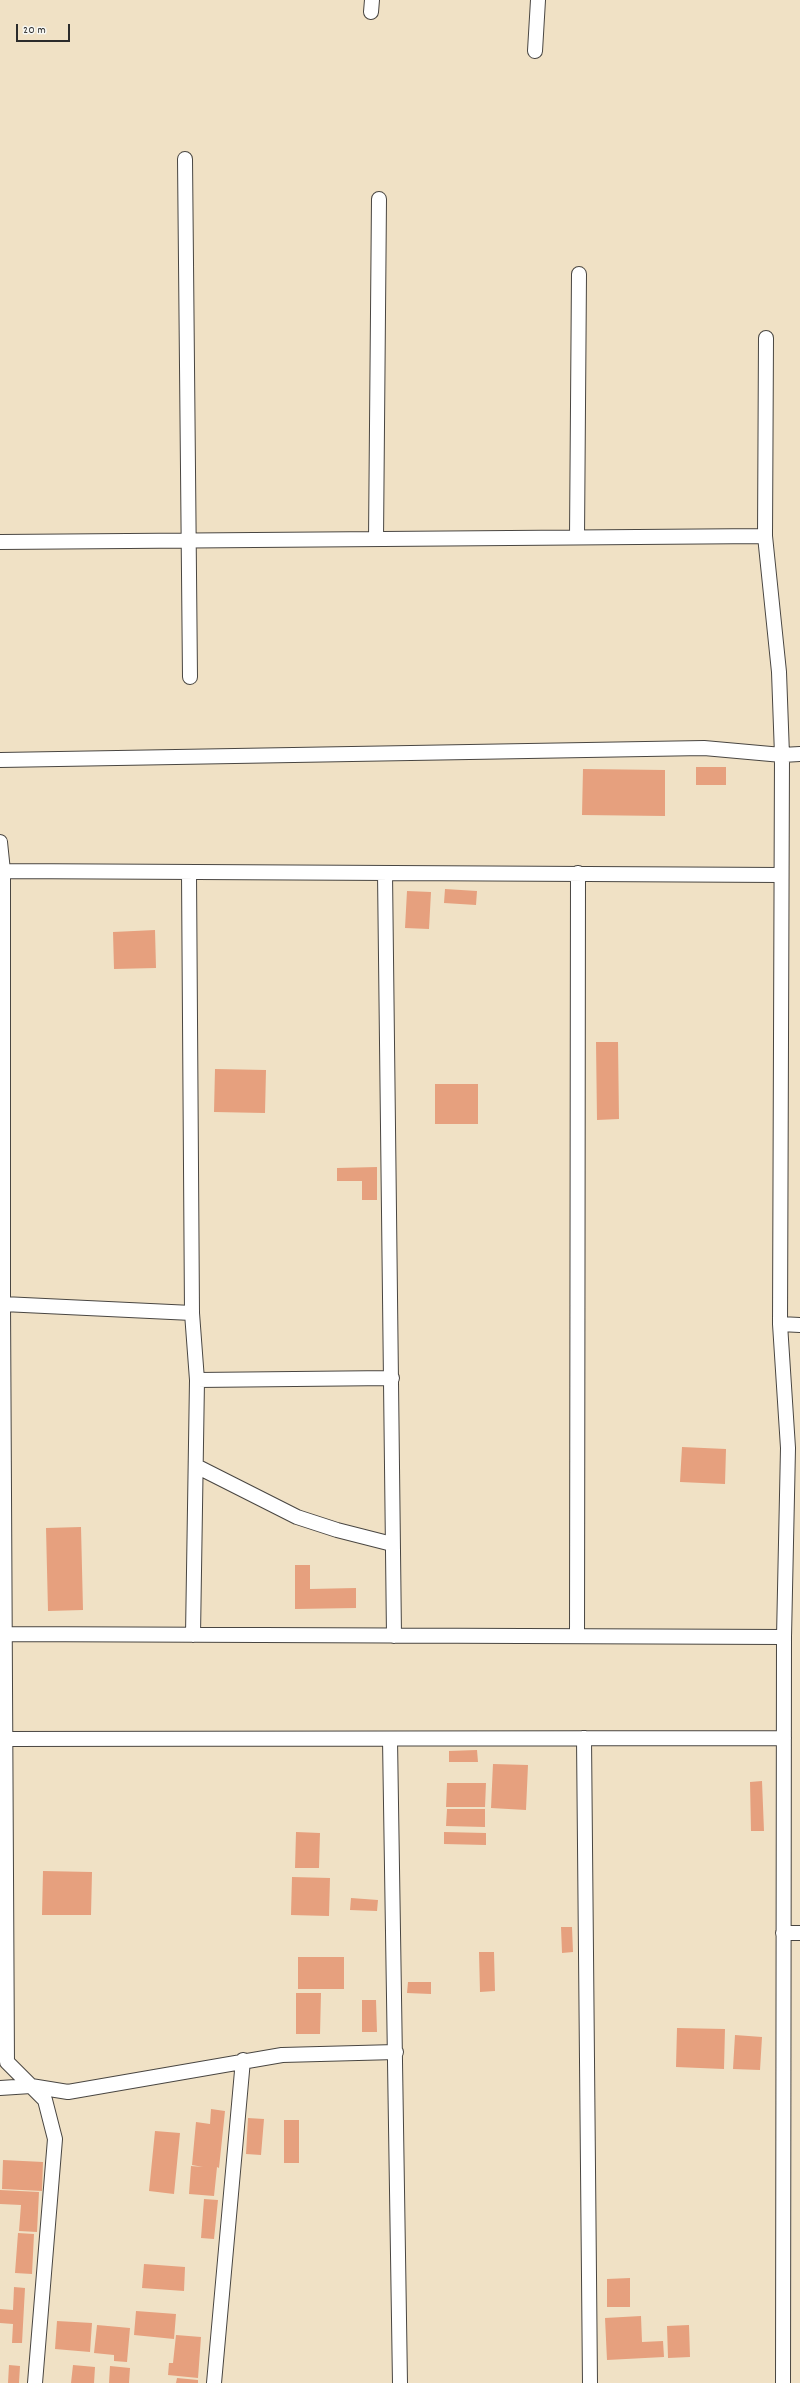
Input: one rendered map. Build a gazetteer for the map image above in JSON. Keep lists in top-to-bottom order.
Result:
{
  "scale_bar": "20 m"
}
